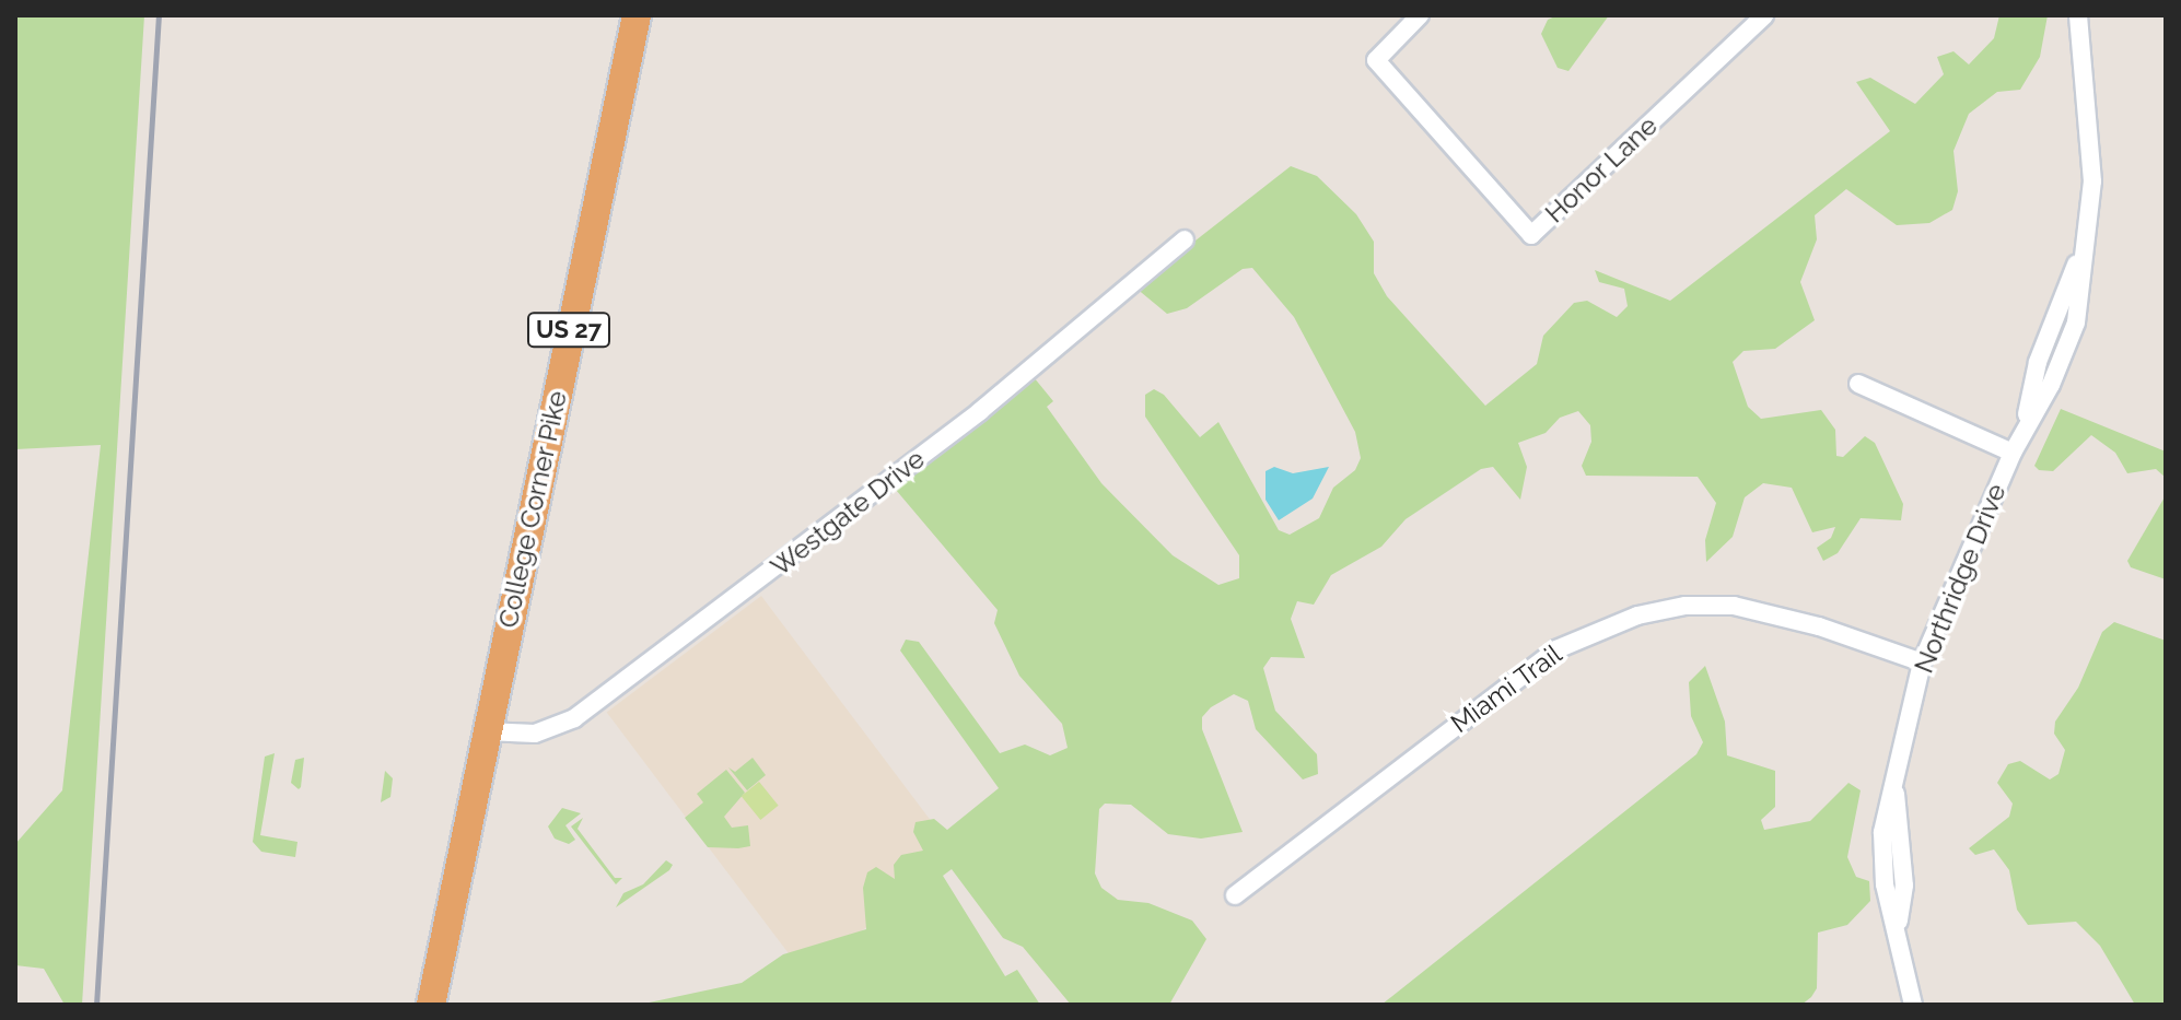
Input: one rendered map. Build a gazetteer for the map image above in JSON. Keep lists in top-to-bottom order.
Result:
{
  "streets": {
    "highway": ["US 27", "College Corner Pike"],
    "street": [
      "Honor Lane",
      "Westgate Drive",
      "Northridge Drive",
      "Miami Trail"
    ]
  },
  "crossings": [
    ["College Corner Pike", "Westgate Drive"],
    ["Northridge Drive", "Miami Trail"]
  ]
}
